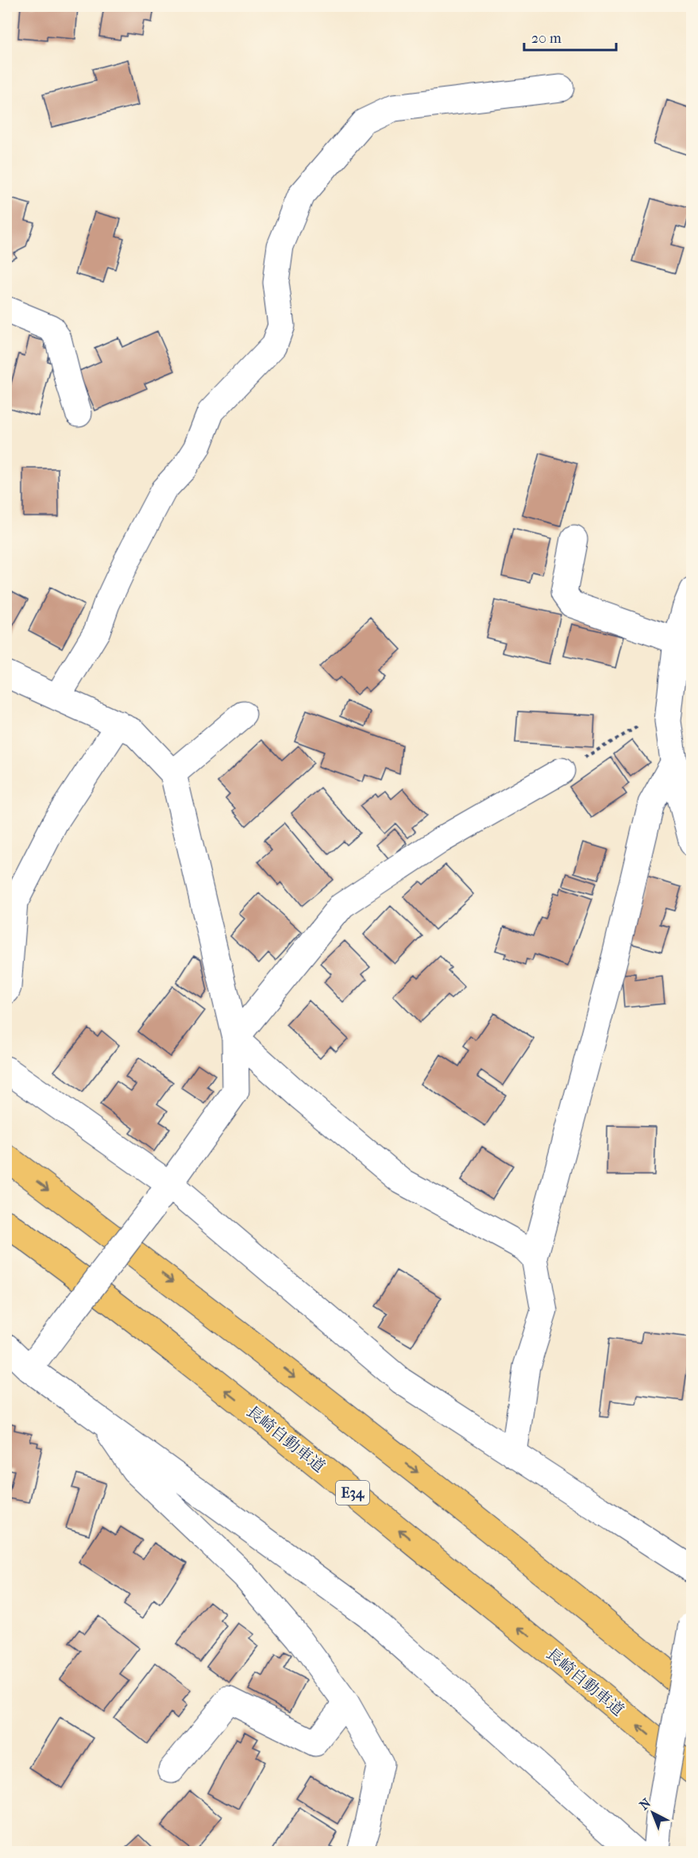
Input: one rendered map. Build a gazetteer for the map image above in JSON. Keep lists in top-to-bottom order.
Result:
{
  "streets": {
    "highway": ["長崎自動車道", "E34"]
  },
  "scale_bar": "20 m",
  "north": "top left"
}
